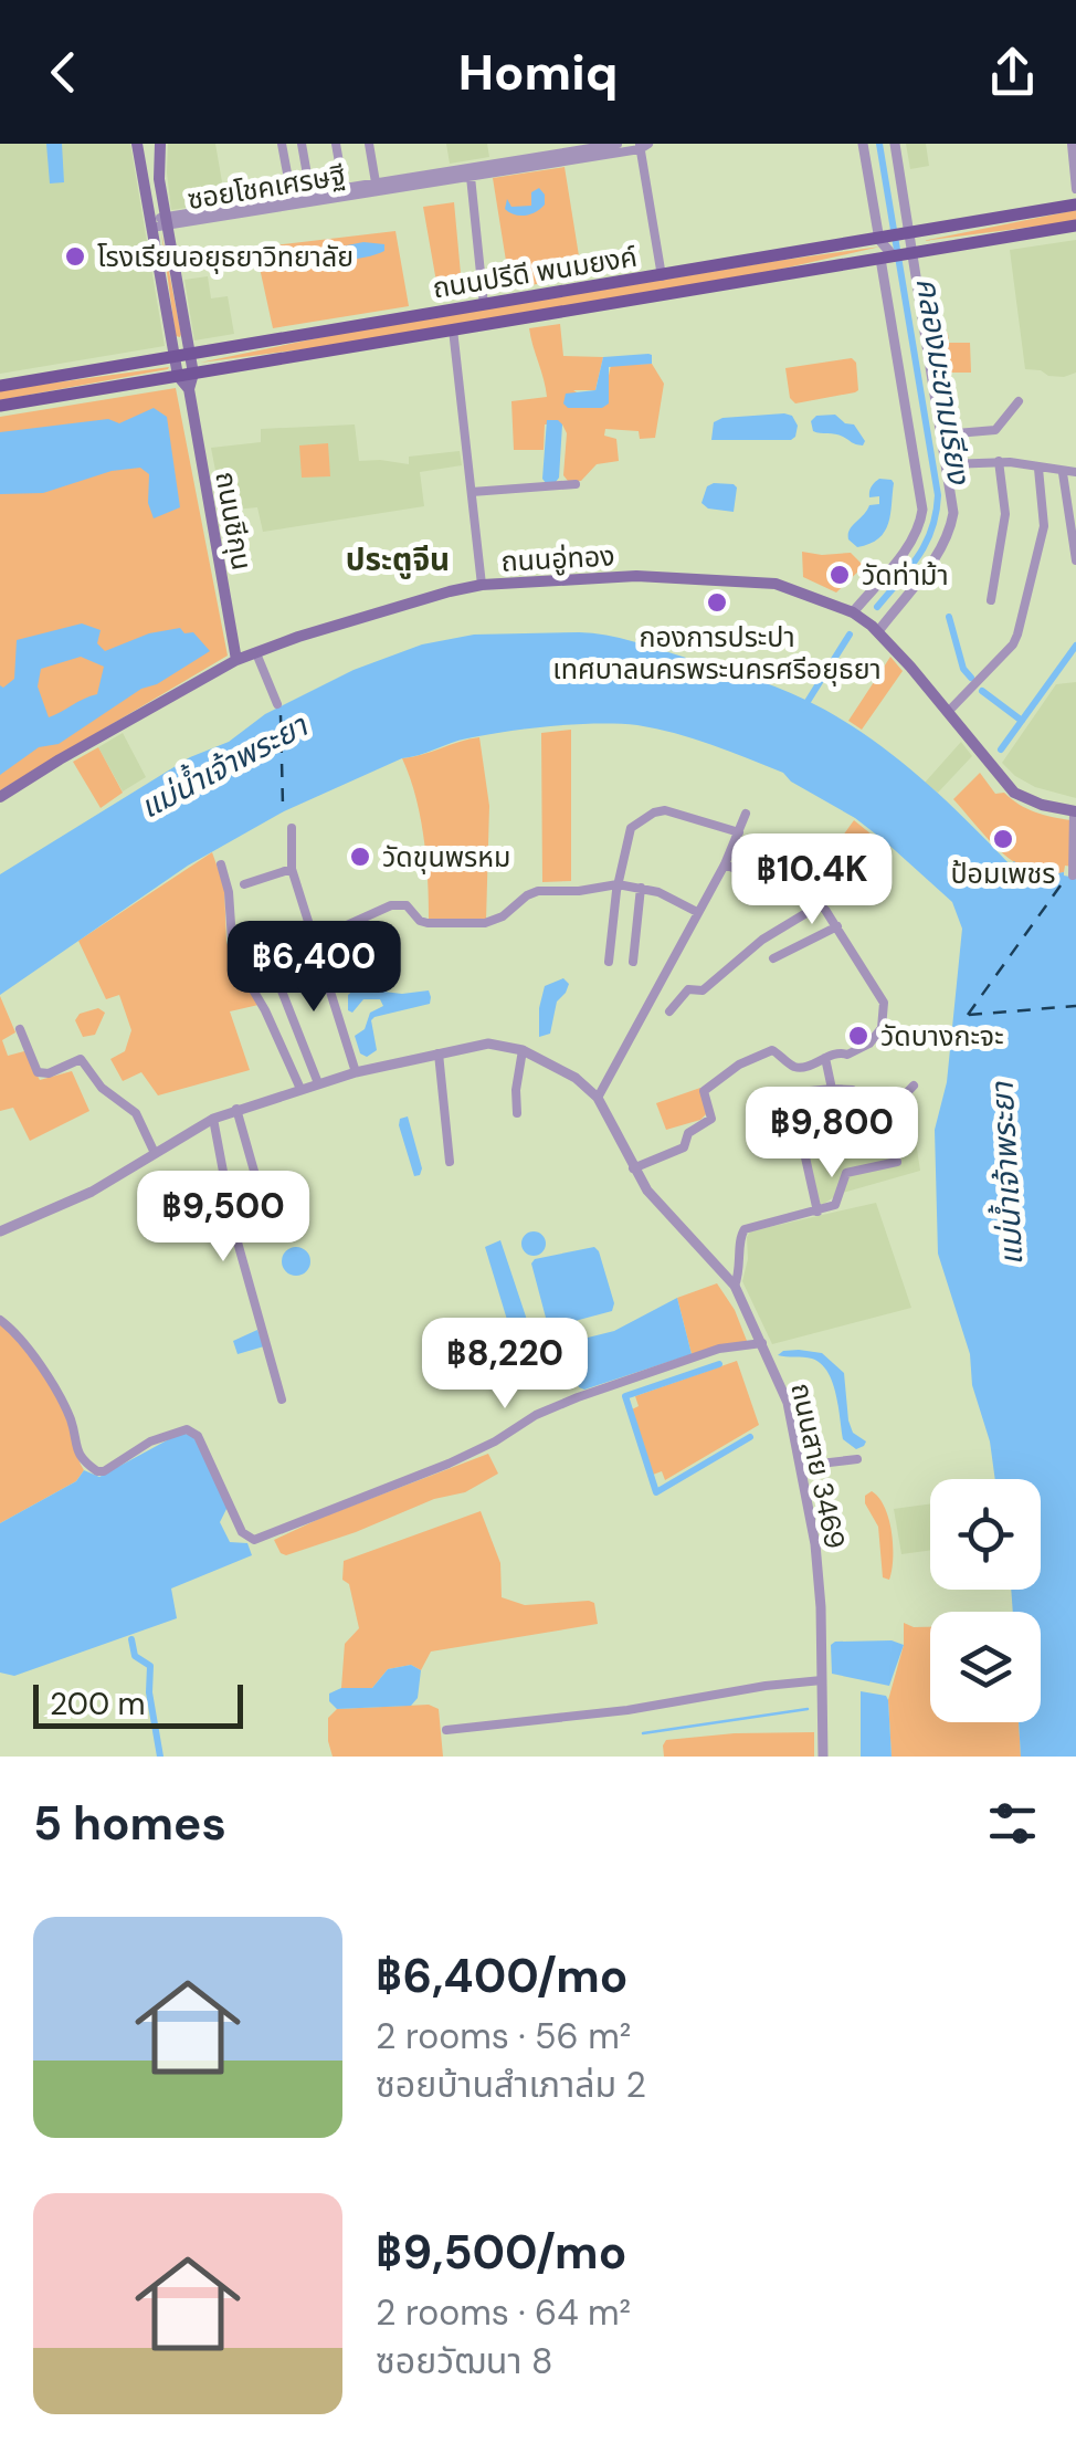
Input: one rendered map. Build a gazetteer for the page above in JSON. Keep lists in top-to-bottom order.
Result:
{
  "streets": {
    "main road": ["ถนนปรีดี พนมยงค์", "ถนนชีกุน", "ถนนอู่ทอง"],
    "street": ["ซอยโชคเศรษฐี", "ถนนสาย 3469"]
  },
  "crossings": [
    ["ซอยโชคเศรษฐี", "ถนนชีกุน"],
    ["ถนนปรีดี พนมยงค์", "ถนนชีกุน"],
    ["ถนนชีกุน", "ถนนอู่ทอง"]
  ],
  "districts": ["ประตูจีน"],
  "water": ["คลองมะขามเรียง", "แม่น้ำเจ้าพระยา"],
  "places": [
    "โรงเรียนอยุธยาวิทยาลัย",
    "วัดท่าม้า",
    "กองการประปา เทศบาลนครพระนครศรีอยุธยา",
    "ป้อมเพชร",
    "วัดขุนพรหม",
    "วัดบางกะจะ"
  ],
  "scale_bar": "200 m",
  "page": {
    "header": "Homiq",
    "price": [
      "฿10.4K",
      "฿6,400",
      "฿9,800",
      "฿9,500",
      "฿8,220"
    ],
    "scale": "200 m",
    "heading": "5 homes",
    "list": [
      {
        "name": "฿6,400/mo",
        "note": "2 rooms · 56 m² · ซอยบ้านสำเภาล่ม 2"
      },
      {
        "name": "฿9,500/mo",
        "note": "2 rooms · 64 m² · ซอยวัฒนา 8"
      }
    ]
  }
}
